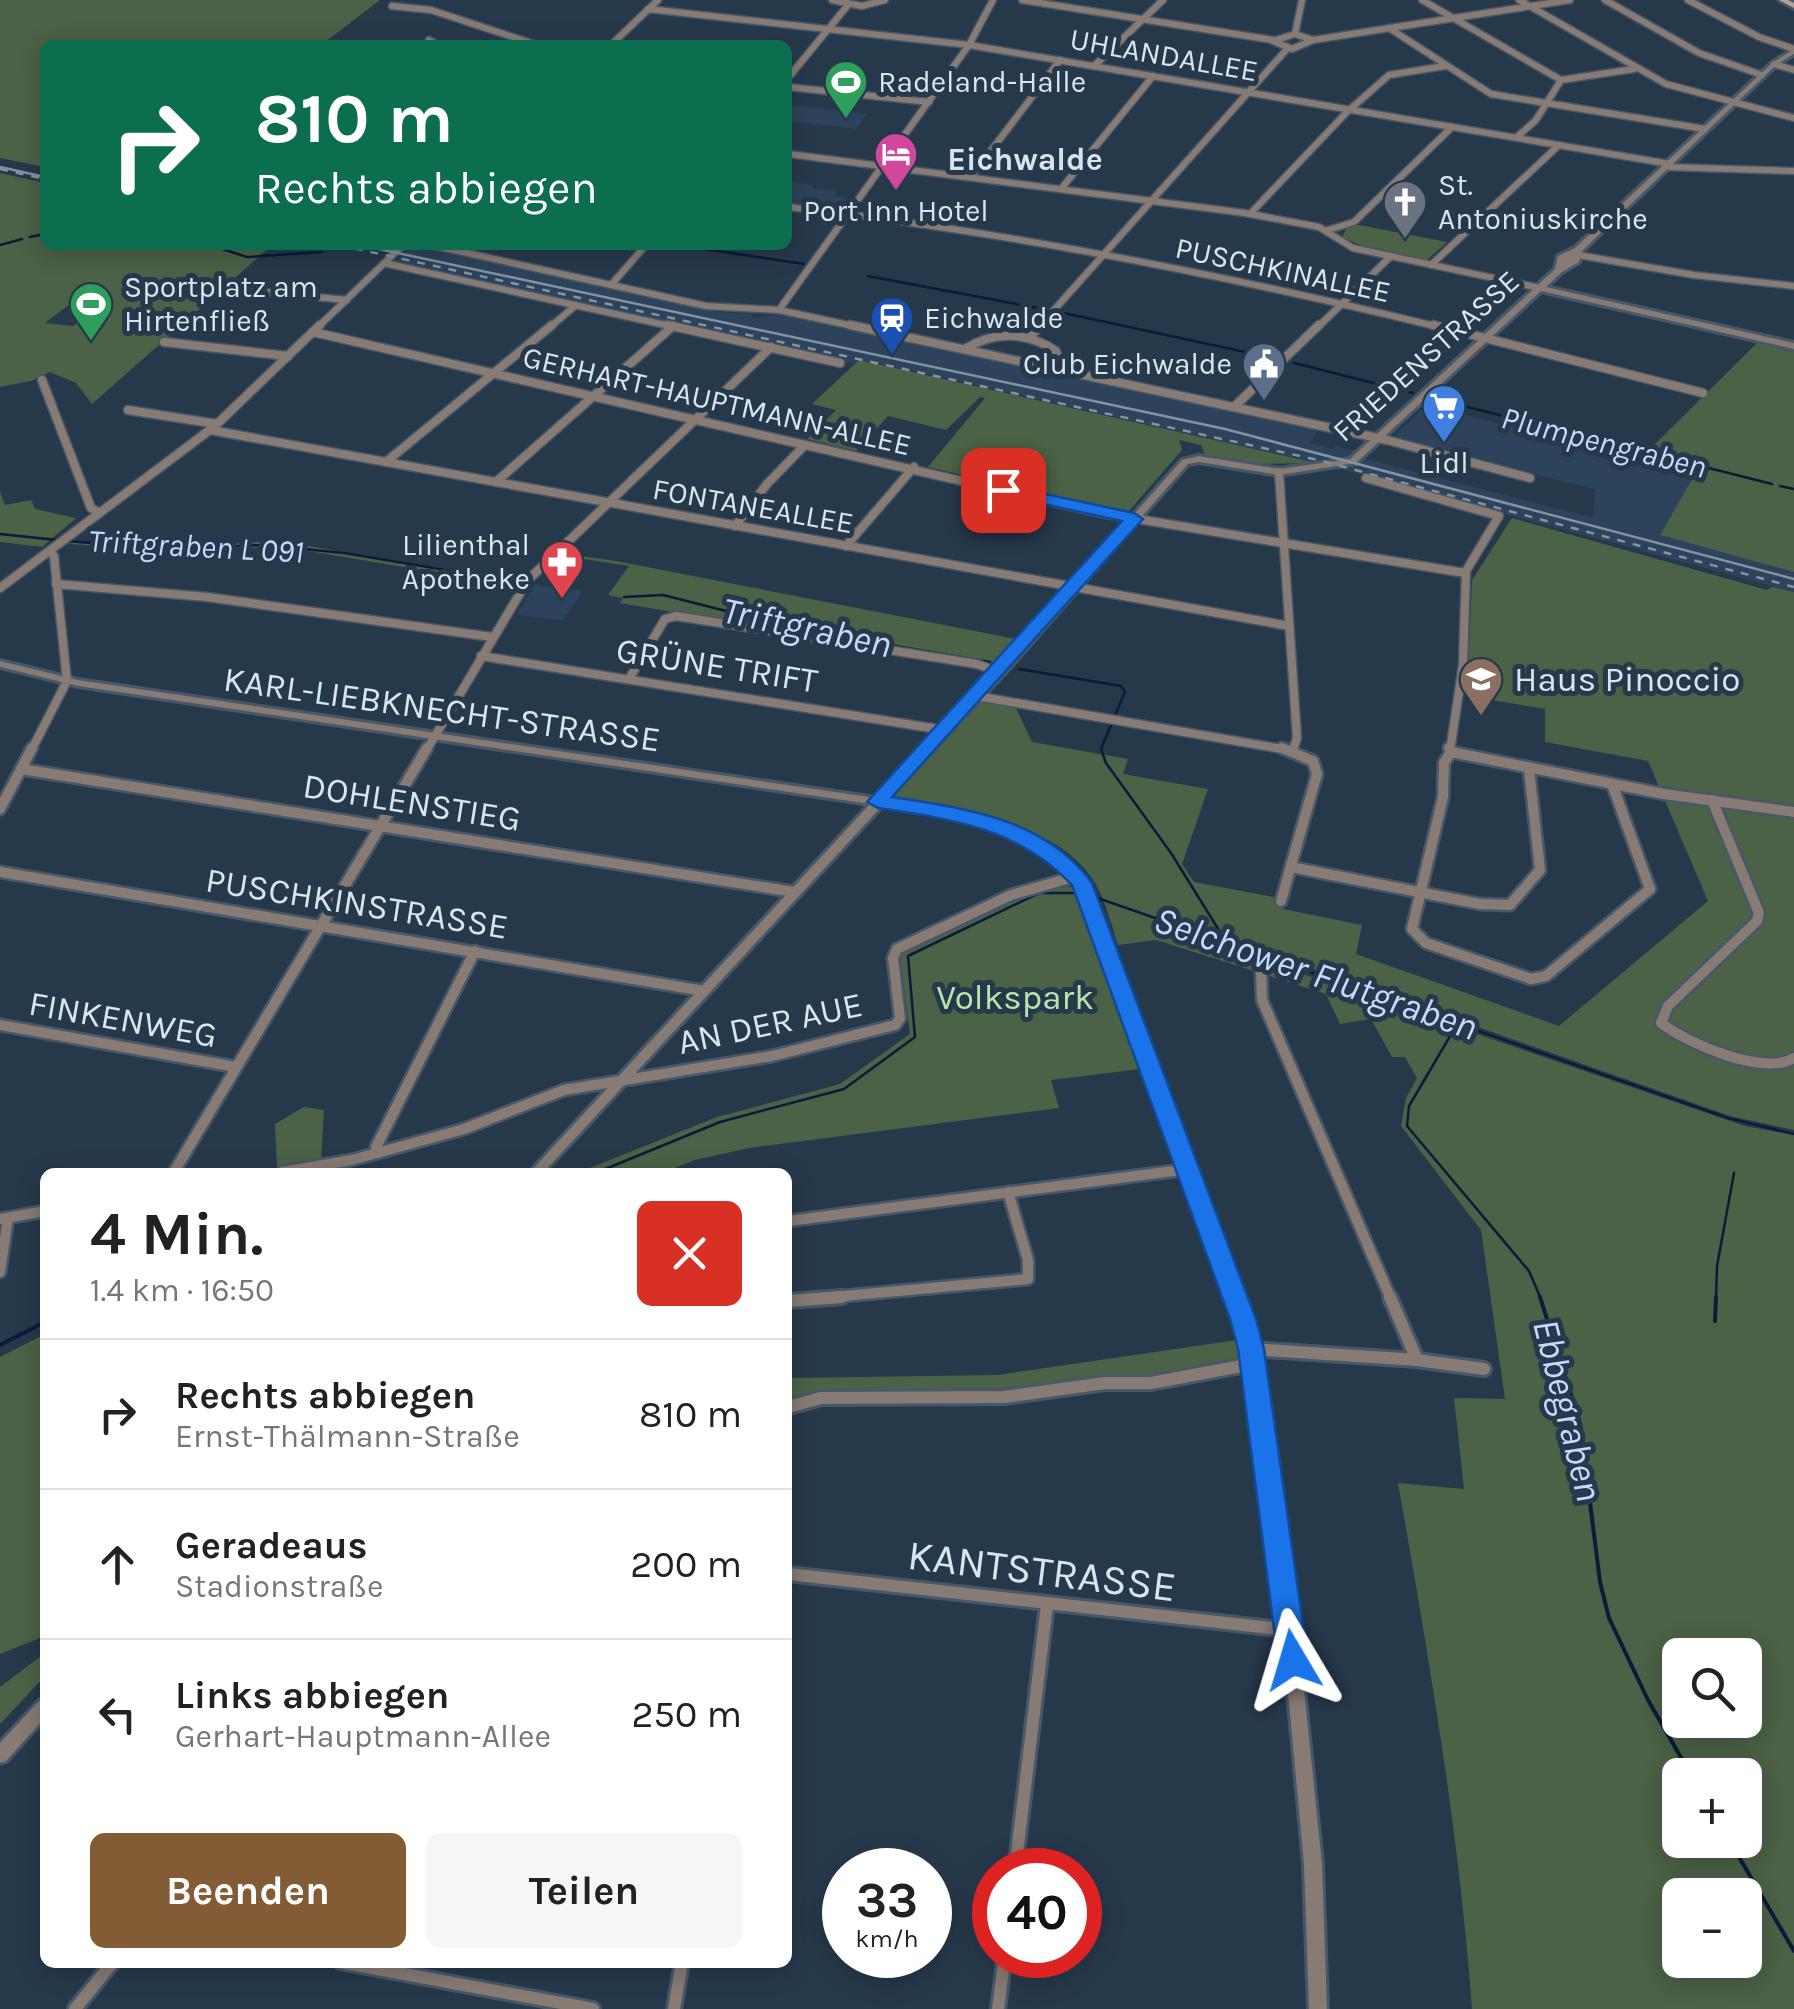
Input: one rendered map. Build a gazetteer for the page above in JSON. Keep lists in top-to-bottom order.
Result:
{
  "streets": {
    "street": [
      "UHLANDALLEE",
      "PUSCHKINALLEE",
      "FRIEDENSTRASSE",
      "GERHART-HAUPTMANN-ALLEE",
      "FONTANEALLEE",
      "GRÜNE TRIFT",
      "KARL-LIEBKNECHT-STRASSE",
      "DOHLENSTIEG",
      "PUSCHKINSTRASSE",
      "FINKENWEG",
      "AN DER AUE",
      "KANTSTRASSE"
    ]
  },
  "crossings": [
    ["UHLANDALLEE", "FRIEDENSTRASSE"],
    ["PUSCHKINALLEE", "FRIEDENSTRASSE"],
    ["FRIEDENSTRASSE", "GERHART-HAUPTMANN-ALLEE"],
    ["KARL-LIEBKNECHT-STRASSE", "AN DER AUE"]
  ],
  "districts": ["Eichwalde"],
  "water": [
    "Plumpengraben",
    "Triftgraben L 091",
    "Triftgraben",
    "Selchower Flutgraben",
    "Ebbegraben"
  ],
  "parks": ["Volkspark"],
  "places": {
    "sports": ["Radeland-Halle", "Sportplatz am Hirtenfließ"],
    "hotel": ["Port Inn Hotel"],
    "church": ["St. Antoniuskirche"],
    "station": ["Eichwalde"],
    "public building": ["Club Eichwalde"],
    "supermarket": ["Lidl"],
    "pharmacy": ["Lilienthal Apotheke"],
    "school or university": ["Haus Pinoccio"]
  },
  "page": {
    "turn": ["810 m", "Rechts abbiegen"],
    "heading": ["4 Min.", "1.4 km · 16:50"],
    "list": [
      {
        "name": "Rechts abbiegen",
        "note": "Ernst-Thälmann-Straße",
        "value": "810 m"
      },
      {
        "name": "Geradeaus",
        "note": "Stadionstraße",
        "value": "200 m"
      },
      {
        "name": "Links abbiegen",
        "note": "Gerhart-Hauptmann-Allee",
        "value": "250 m"
      }
    ],
    "map_buttons": ["+", "−"],
    "buttons": ["Beenden", "Teilen"],
    "speed": "33 km/h",
    "limit": "40"
  }
}
